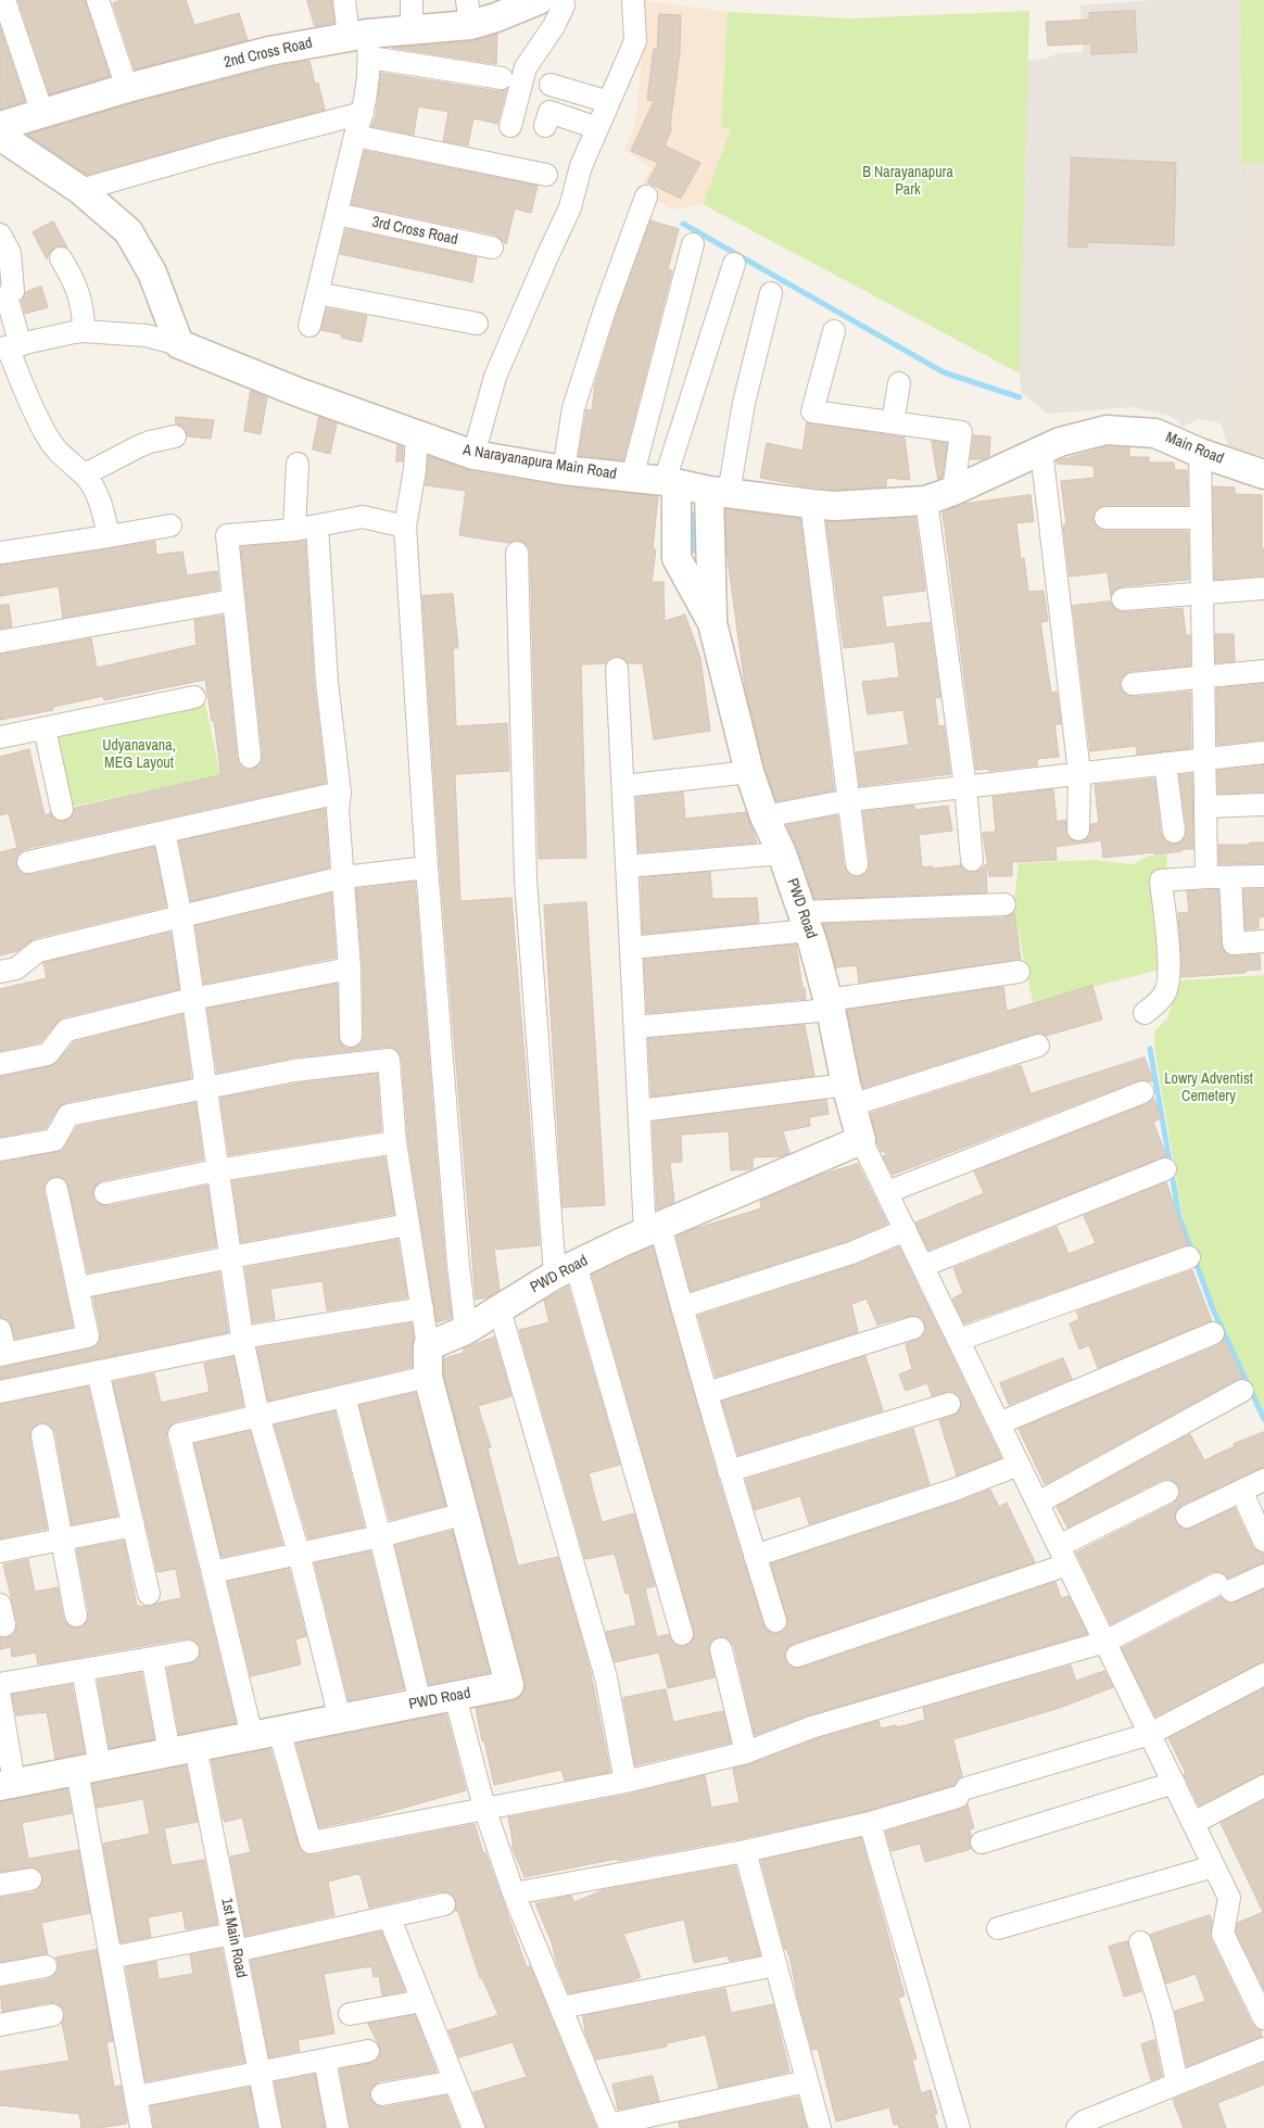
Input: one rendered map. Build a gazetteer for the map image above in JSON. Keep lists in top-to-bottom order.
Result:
{
  "streets": {
    "street": [
      "2nd Cross Road",
      "3rd Cross Road",
      "Main Road",
      "A Narayanapura Main Road",
      "PWD Road",
      "1st Main Road"
    ]
  },
  "crossings": [
    ["Main Road", "A Narayanapura Main Road"],
    ["A Narayanapura Main Road", "PWD Road"],
    ["PWD Road", "1st Main Road"]
  ],
  "parks": ["B Narayanapura Park", "Udyanavana, MEG Layout", "Lowry Adventist Cemetery"]
}
